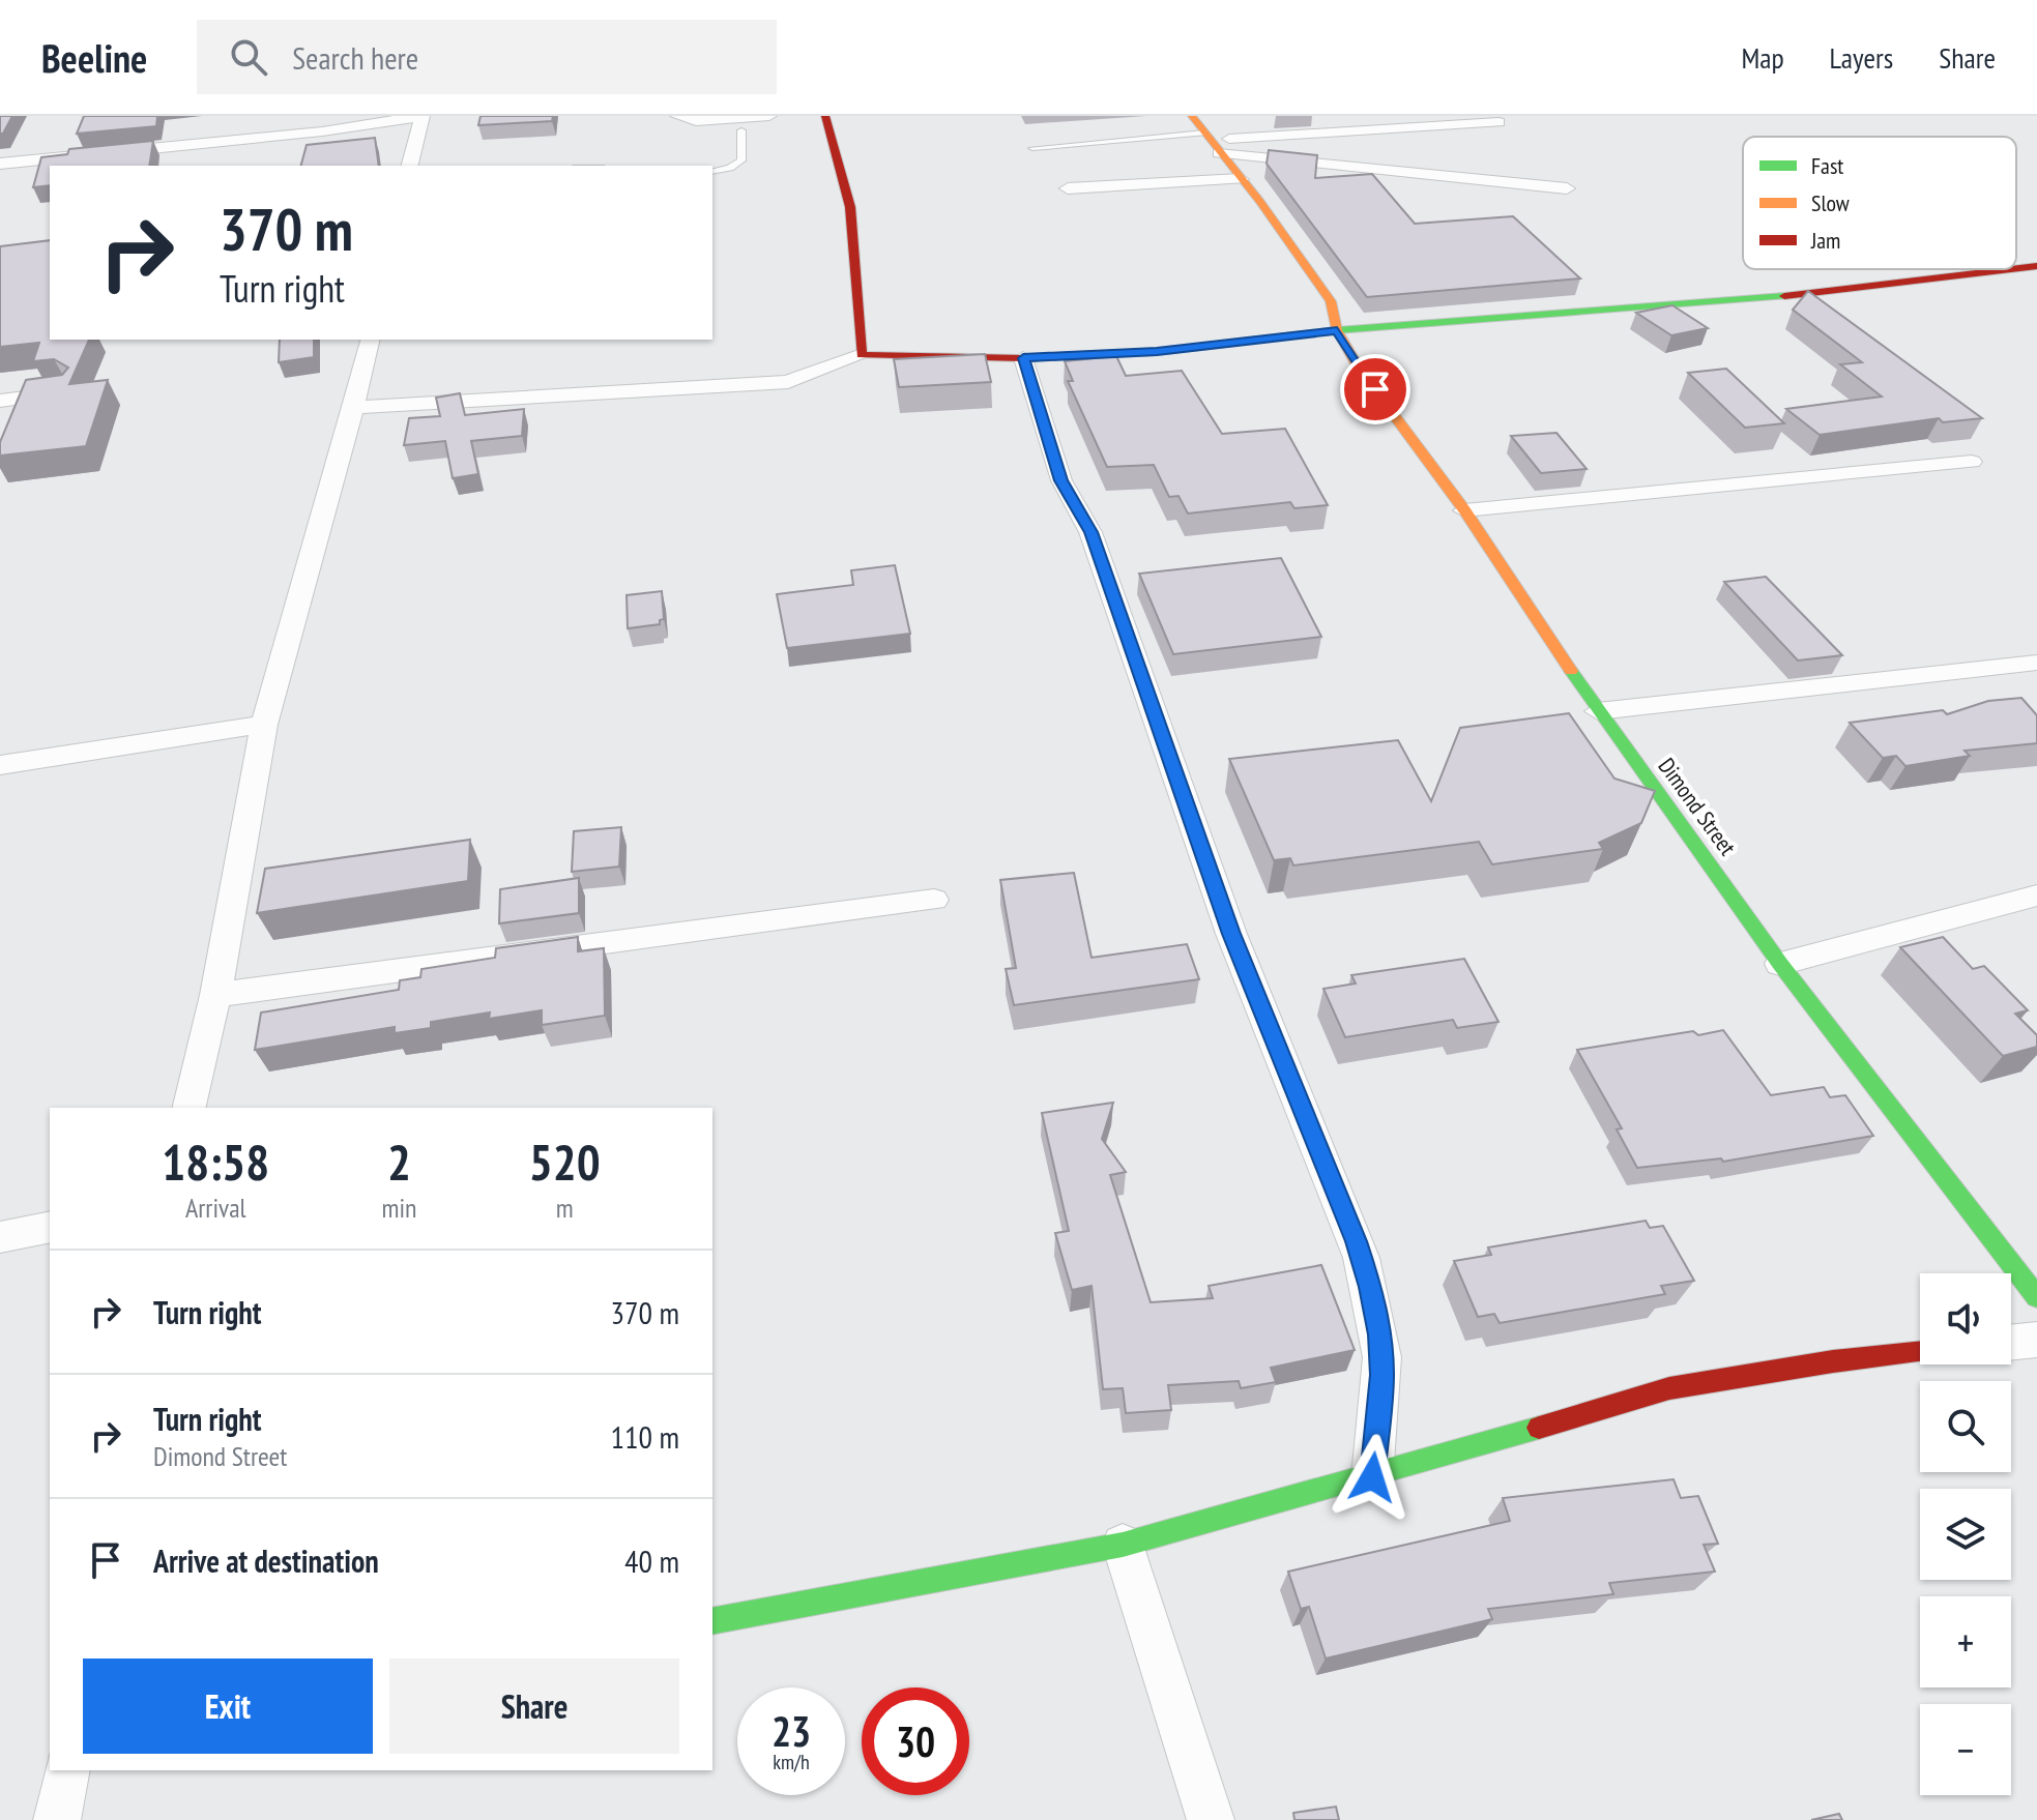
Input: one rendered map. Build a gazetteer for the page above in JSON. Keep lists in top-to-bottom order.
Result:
{
  "streets": {
    "street": ["Dimond Street"]
  },
  "legend": ["Fast", "Slow", "Jam"],
  "page": {
    "header": "Beeline",
    "search": "Search here",
    "nav": ["Map", "Layers", "Share"],
    "turn": ["370 m", "Turn right"],
    "eta": [
      "18:58",
      "Arrival",
      "2",
      "min",
      "520",
      "m"
    ],
    "list": [
      {
        "name": "Turn right",
        "value": "370 m"
      },
      {
        "name": "Turn right",
        "note": "Dimond Street",
        "value": "110 m"
      },
      {
        "name": "Arrive at destination",
        "value": "40 m"
      }
    ],
    "map_buttons": ["+", "−"],
    "buttons": ["Exit", "Share"],
    "speed": "23 km/h",
    "limit": "30"
  }
}
